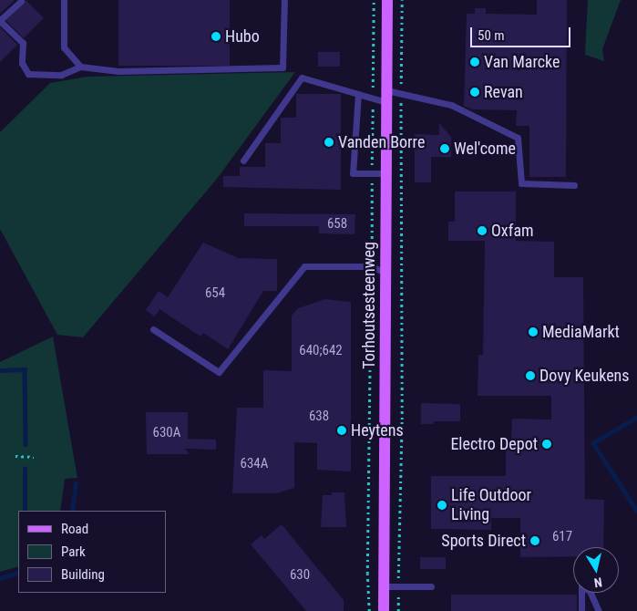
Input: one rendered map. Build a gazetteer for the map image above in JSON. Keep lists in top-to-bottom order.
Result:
{
  "streets": {
    "main road": ["Torhoutsesteenweg"]
  },
  "places": [
    "Hubo",
    "Van Marcke",
    "Revan",
    "Vanden Borre",
    "Wel'come",
    "Oxfam",
    "MediaMarkt",
    "Dovy Keukens",
    "Heytens",
    "Electro Depot",
    "Life Outdoor Living",
    "Sports Direct"
  ],
  "house_numbers": [
    "658",
    "654",
    "640;642",
    "638",
    "630A",
    "634A",
    "617",
    "630"
  ],
  "legend": ["Road", "Park", "Building"],
  "scale_bar": "50 m",
  "north": "bottom"
}
